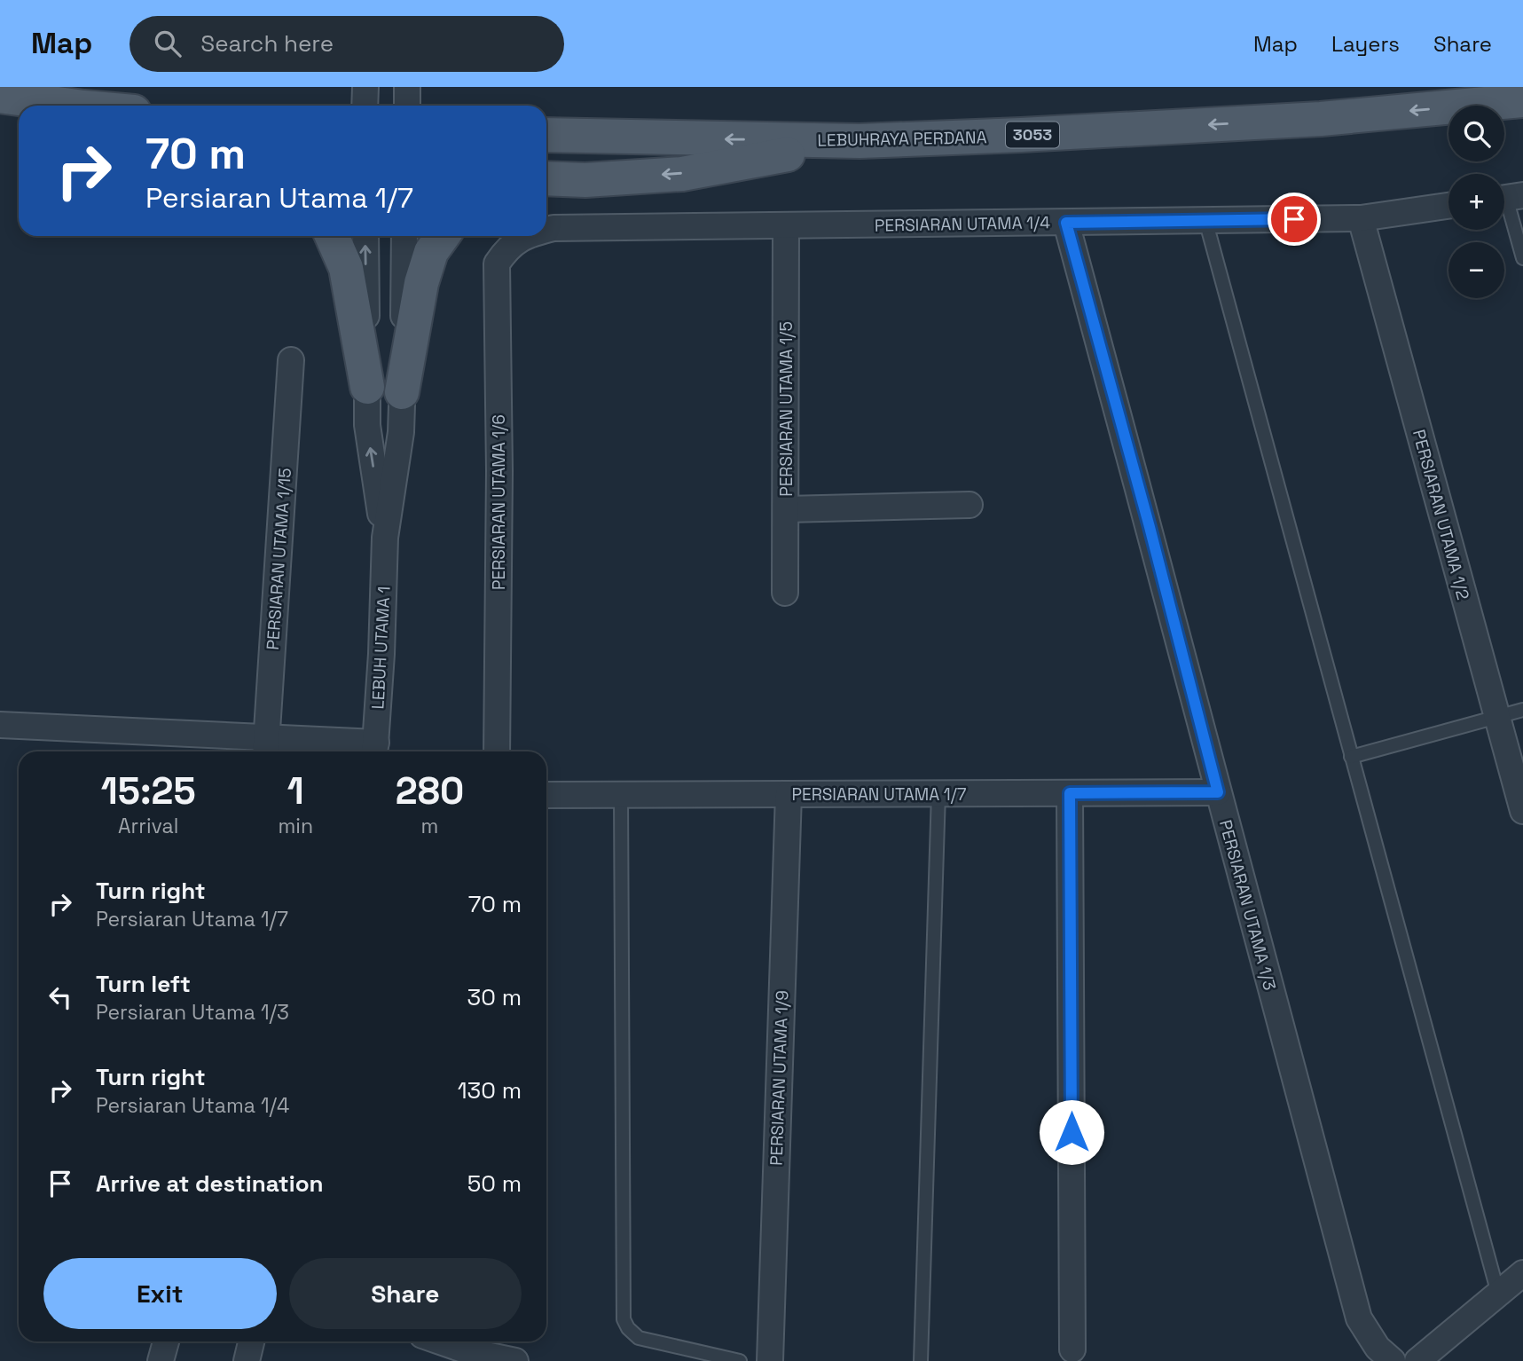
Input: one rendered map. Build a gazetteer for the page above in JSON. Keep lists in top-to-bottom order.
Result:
{
  "streets": {
    "main road": ["3053", "LEBUHRAYA PERDANA"],
    "street": [
      "PERSIARAN UTAMA 1/4",
      "PERSIARAN UTAMA 1/5",
      "PERSIARAN UTAMA 1/6",
      "PERSIARAN UTAMA 1/2",
      "PERSIARAN UTAMA 1/15",
      "LEBUH UTAMA 1",
      "PERSIARAN UTAMA 1/7",
      "PERSIARAN UTAMA 1/3",
      "PERSIARAN UTAMA 1/9"
    ]
  },
  "crossings": [
    ["PERSIARAN UTAMA 1/4", "PERSIARAN UTAMA 1/5"],
    ["PERSIARAN UTAMA 1/4", "PERSIARAN UTAMA 1/6"],
    ["PERSIARAN UTAMA 1/4", "PERSIARAN UTAMA 1/2"],
    ["PERSIARAN UTAMA 1/4", "PERSIARAN UTAMA 1/3"],
    ["PERSIARAN UTAMA 1/7", "PERSIARAN UTAMA 1/3"],
    ["PERSIARAN UTAMA 1/7", "PERSIARAN UTAMA 1/9"]
  ],
  "page": {
    "header": "Map",
    "search": "Search here",
    "nav": ["Map", "Layers", "Share"],
    "map_buttons": ["+", "−"],
    "turn": ["70 m", "Persiaran Utama 1/7"],
    "eta": [
      "15:25",
      "Arrival",
      "1",
      "min",
      "280",
      "m"
    ],
    "list": [
      {
        "name": "Turn right",
        "note": "Persiaran Utama 1/7",
        "value": "70 m"
      },
      {
        "name": "Turn left",
        "note": "Persiaran Utama 1/3",
        "value": "30 m"
      },
      {
        "name": "Turn right",
        "note": "Persiaran Utama 1/4",
        "value": "130 m"
      },
      {
        "name": "Arrive at destination",
        "value": "50 m"
      }
    ],
    "buttons": ["Exit", "Share"]
  }
}
